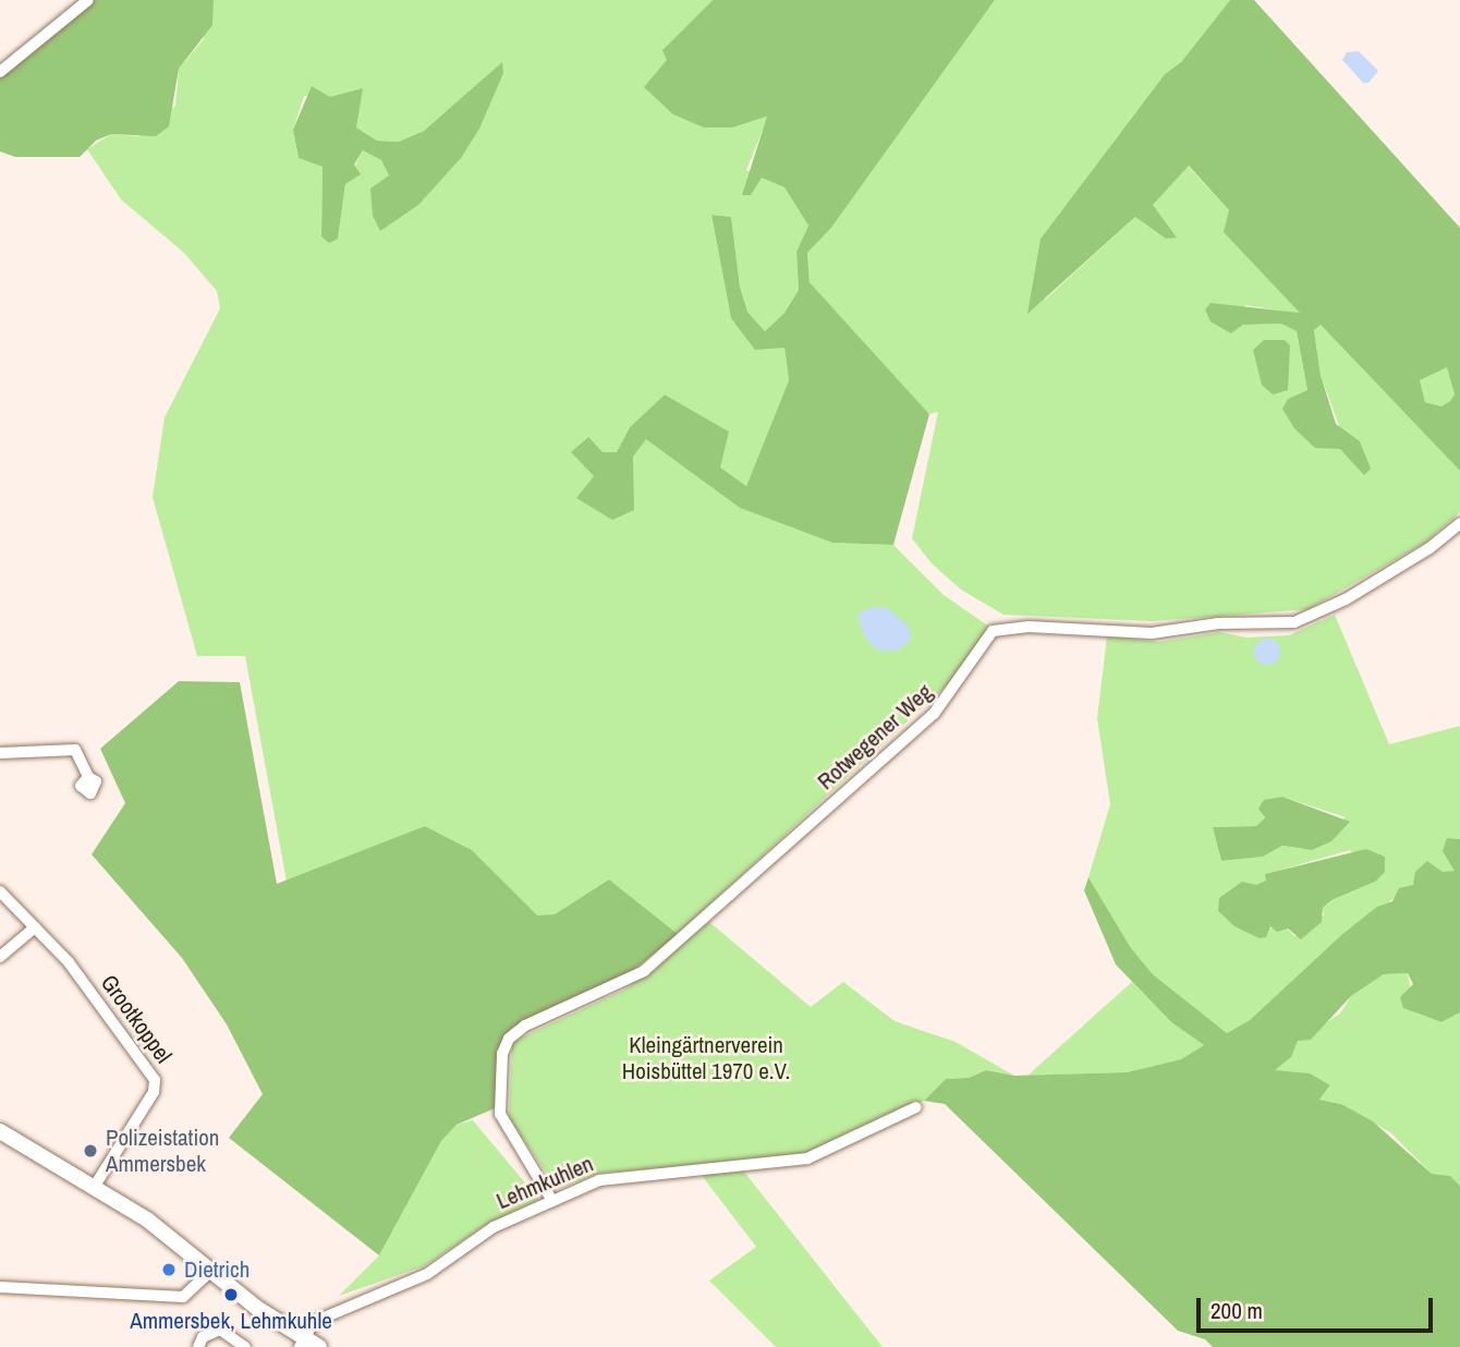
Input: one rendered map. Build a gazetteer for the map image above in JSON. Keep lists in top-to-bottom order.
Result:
{
  "streets": {
    "street": ["Rotwegener Weg", "Grootkoppel", "Lehmkuhlen"]
  },
  "crossings": [
    ["Rotwegener Weg", "Lehmkuhlen"]
  ],
  "parks": ["Kleingärtnerverein Hoisbüttel 1970 e.V."],
  "places": ["Polizeistation Ammersbek", "Dietrich", "Ammersbek, Lehmkuhle"],
  "scale_bar": "200 m"
}
